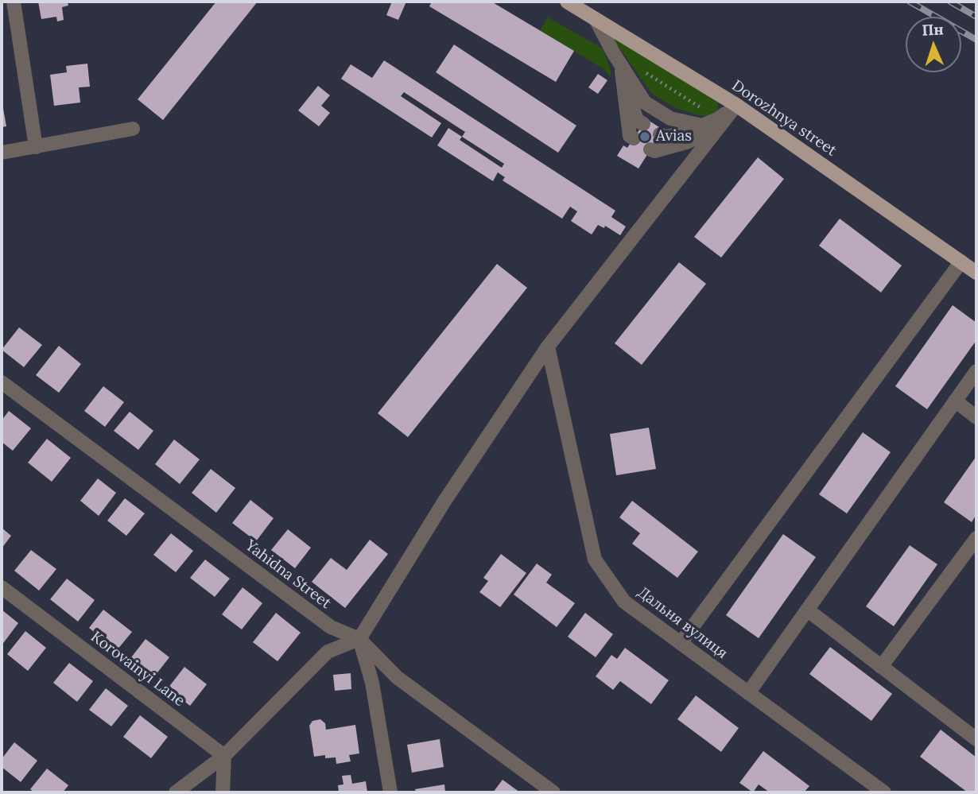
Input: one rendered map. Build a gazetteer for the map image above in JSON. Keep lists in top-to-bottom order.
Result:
{
  "streets": {
    "main road": ["Dorozhnya street"],
    "street": ["Yahidna Street", "Дальня вулиця", "Korovainyi Lane"]
  },
  "places": ["Avias"],
  "north": "top"
}
